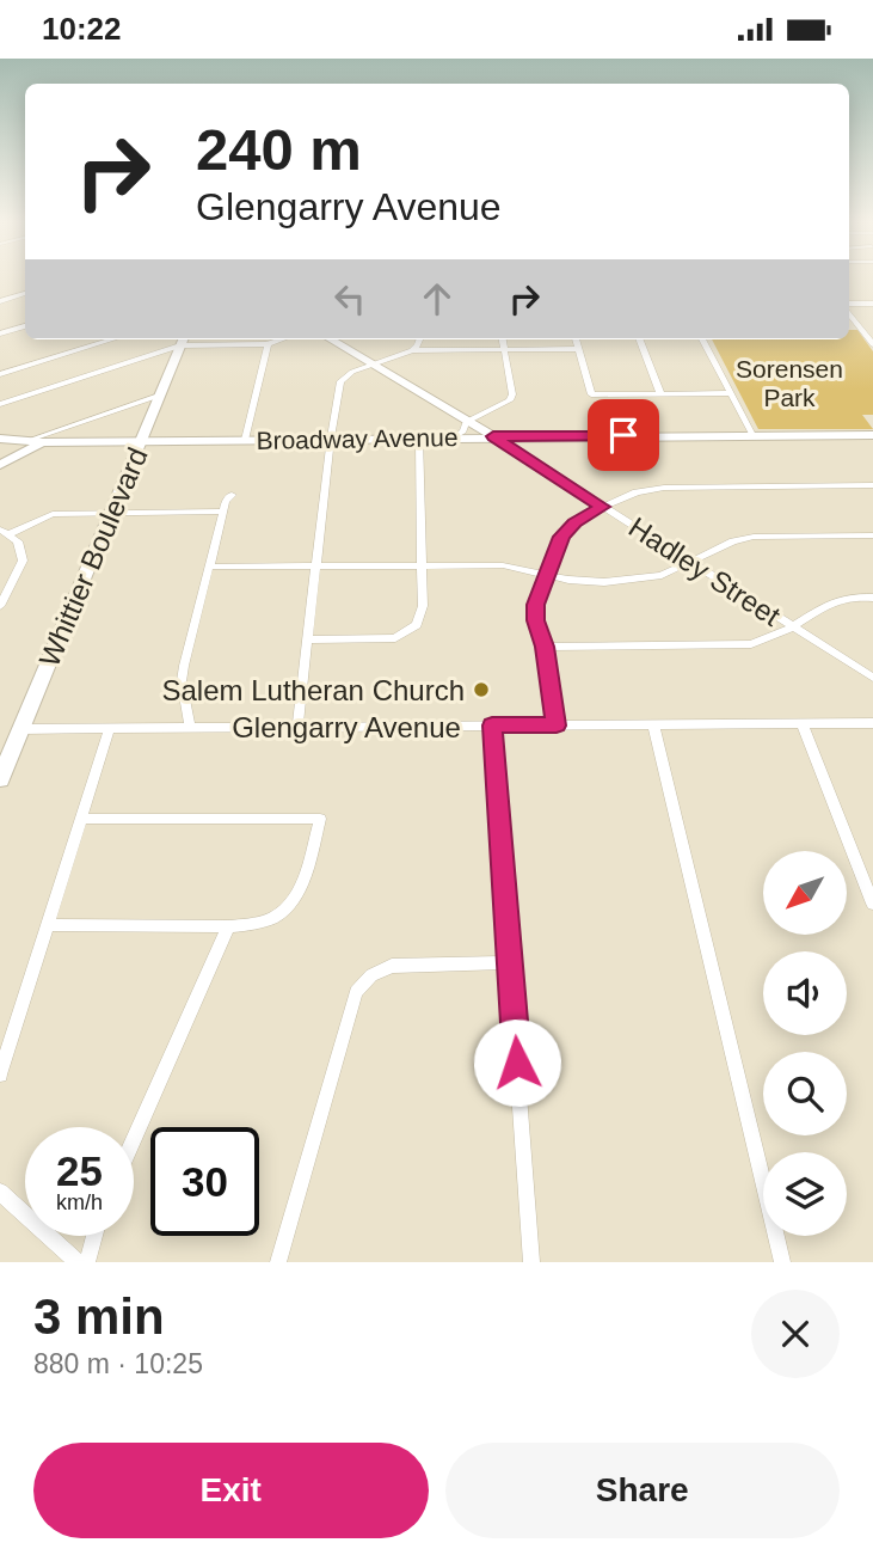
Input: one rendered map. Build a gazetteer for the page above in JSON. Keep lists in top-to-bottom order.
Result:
{
  "streets": {
    "main road": ["Whittier Boulevard"],
    "street": ["Broadway Avenue", "Hadley Street", "Glengarry Avenue"]
  },
  "crossings": [
    ["Broadway Avenue", "Whittier Boulevard"],
    ["Broadway Avenue", "Hadley Street"],
    ["Whittier Boulevard", "Glengarry Avenue"]
  ],
  "parks": ["Sorensen Park"],
  "places": ["Salem Lutheran Church"],
  "north": "bottom left",
  "page": {
    "status": "10:22",
    "turn": ["240 m", "Glengarry Avenue"],
    "speed": "25 km/h",
    "limit": "30",
    "heading": ["3 min", "880 m · 10:25"],
    "buttons": ["Exit", "Share"]
  }
}
